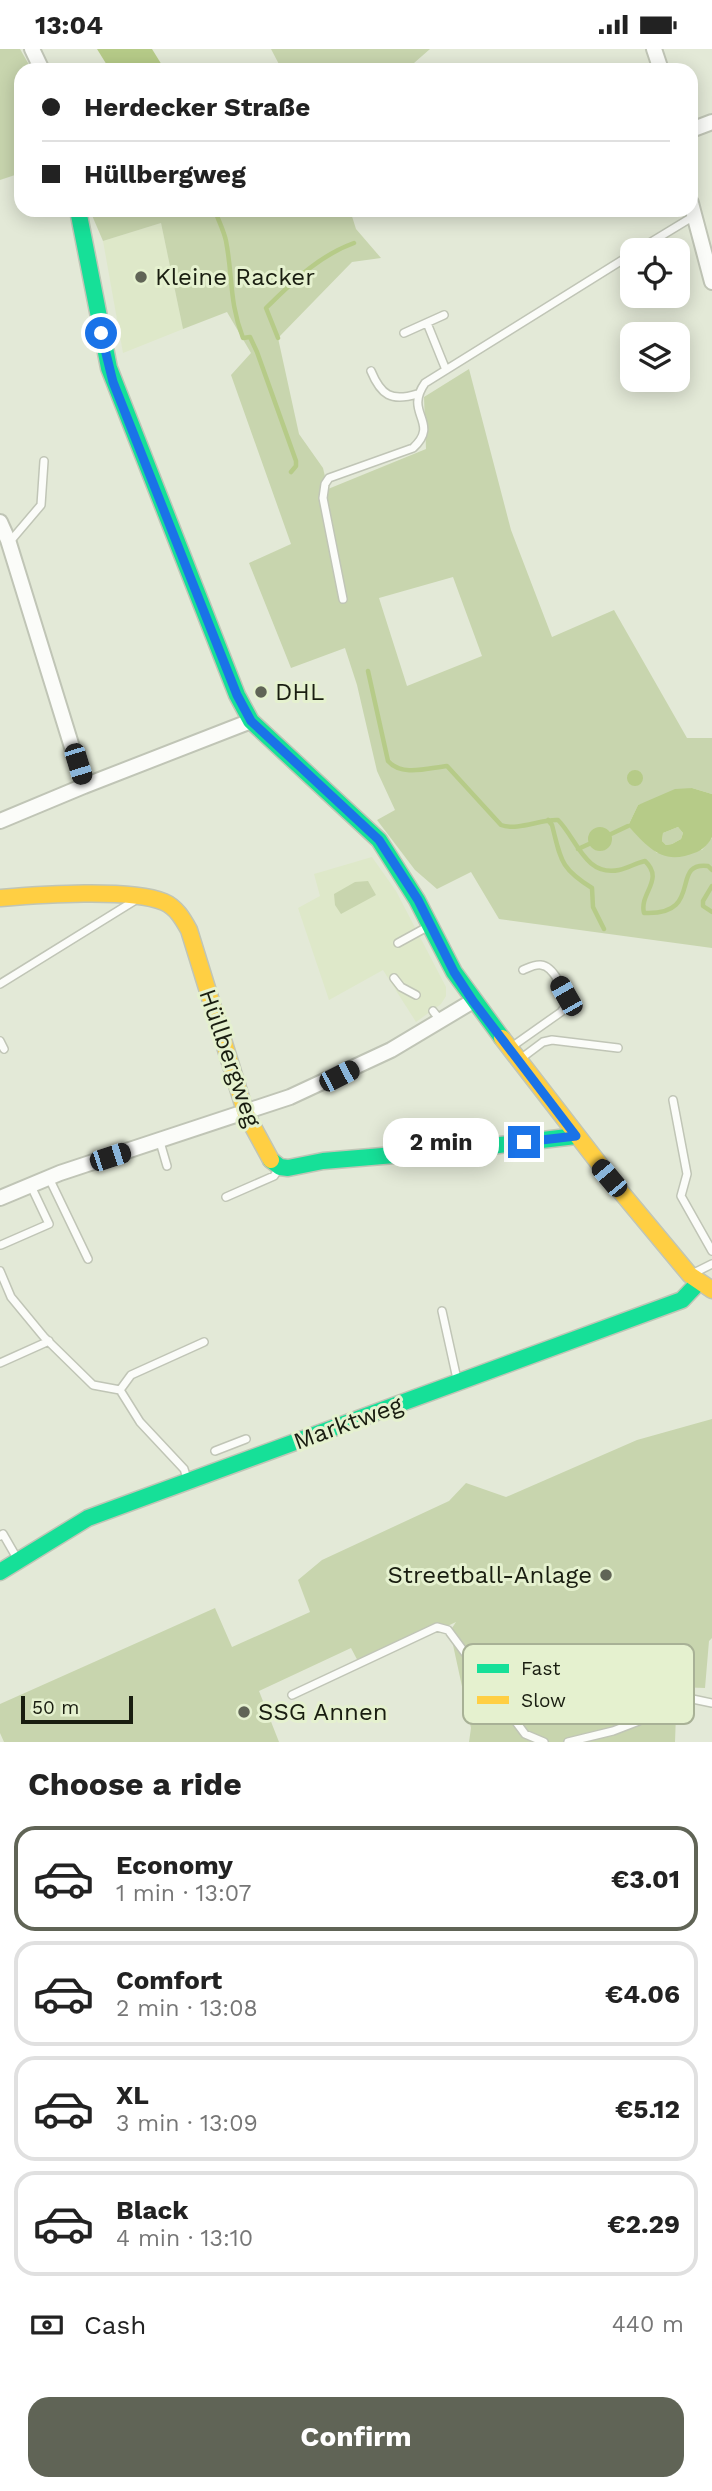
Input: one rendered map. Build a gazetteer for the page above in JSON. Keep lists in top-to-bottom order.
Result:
{
  "streets": {
    "street": ["Hüllbergweg", "Marktweg"]
  },
  "places": [
    "Kleine Racker",
    "DHL",
    "Streetball-Anlage",
    "SSG Annen"
  ],
  "legend": ["Fast", "Slow"],
  "scale_bar": "50 m",
  "page": {
    "status": "13:04",
    "banner": ["Herdecker Straße", "Hüllbergweg"],
    "bubble": "2 min",
    "scale": "50 m",
    "heading": "Choose a ride",
    "list": [
      {
        "name": "Economy",
        "note": "1 min · 13:07",
        "value": "€3.01"
      },
      {
        "name": "Comfort",
        "note": "2 min · 13:08",
        "value": "€4.06"
      },
      {
        "name": "XL",
        "note": "3 min · 13:09",
        "value": "€5.12"
      },
      {
        "name": "Black",
        "note": "4 min · 13:10",
        "value": "€2.29"
      }
    ],
    "pay": ["Cash", "440 m"],
    "buttons": "Confirm"
  }
}
